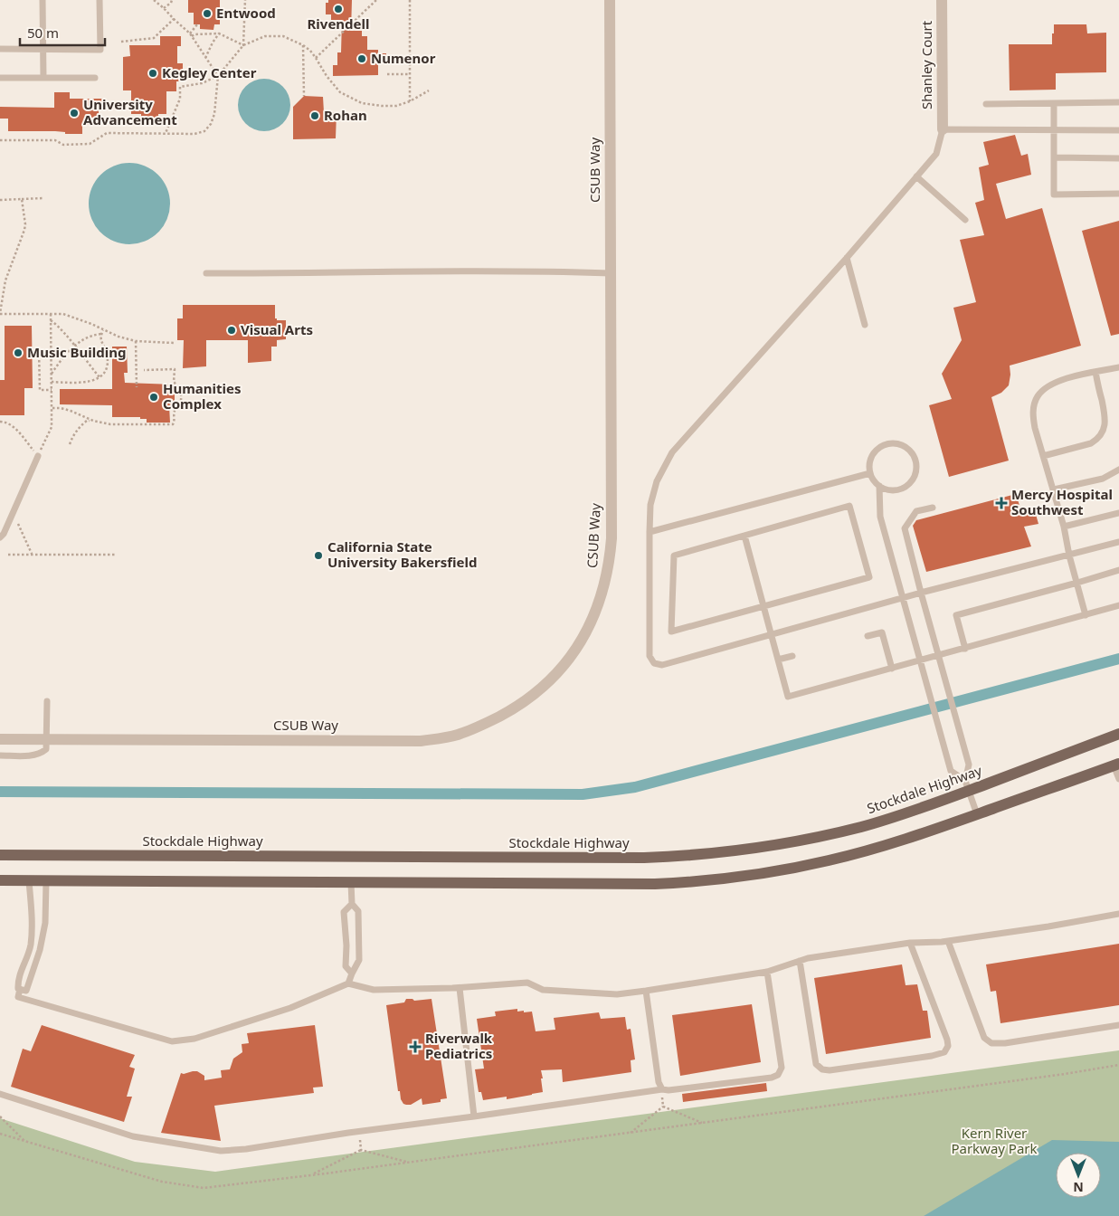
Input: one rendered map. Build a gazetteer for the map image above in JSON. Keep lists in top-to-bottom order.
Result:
{
  "streets": {
    "main road": ["Stockdale Highway"],
    "street": ["Shanley Court", "CSUB Way"]
  },
  "parks": ["Kern River Parkway Park"],
  "places": {
    "other": [
      "Rivendell",
      "Entwood",
      "Numenor",
      "Kegley Center",
      "University Advancement",
      "Rohan",
      "Visual Arts",
      "Music Building",
      "Humanities Complex",
      "California State University Bakersfield"
    ],
    "health": ["Mercy Hospital Southwest", "Riverwalk Pediatrics"]
  },
  "scale_bar": "50 m",
  "north": "bottom"
}
